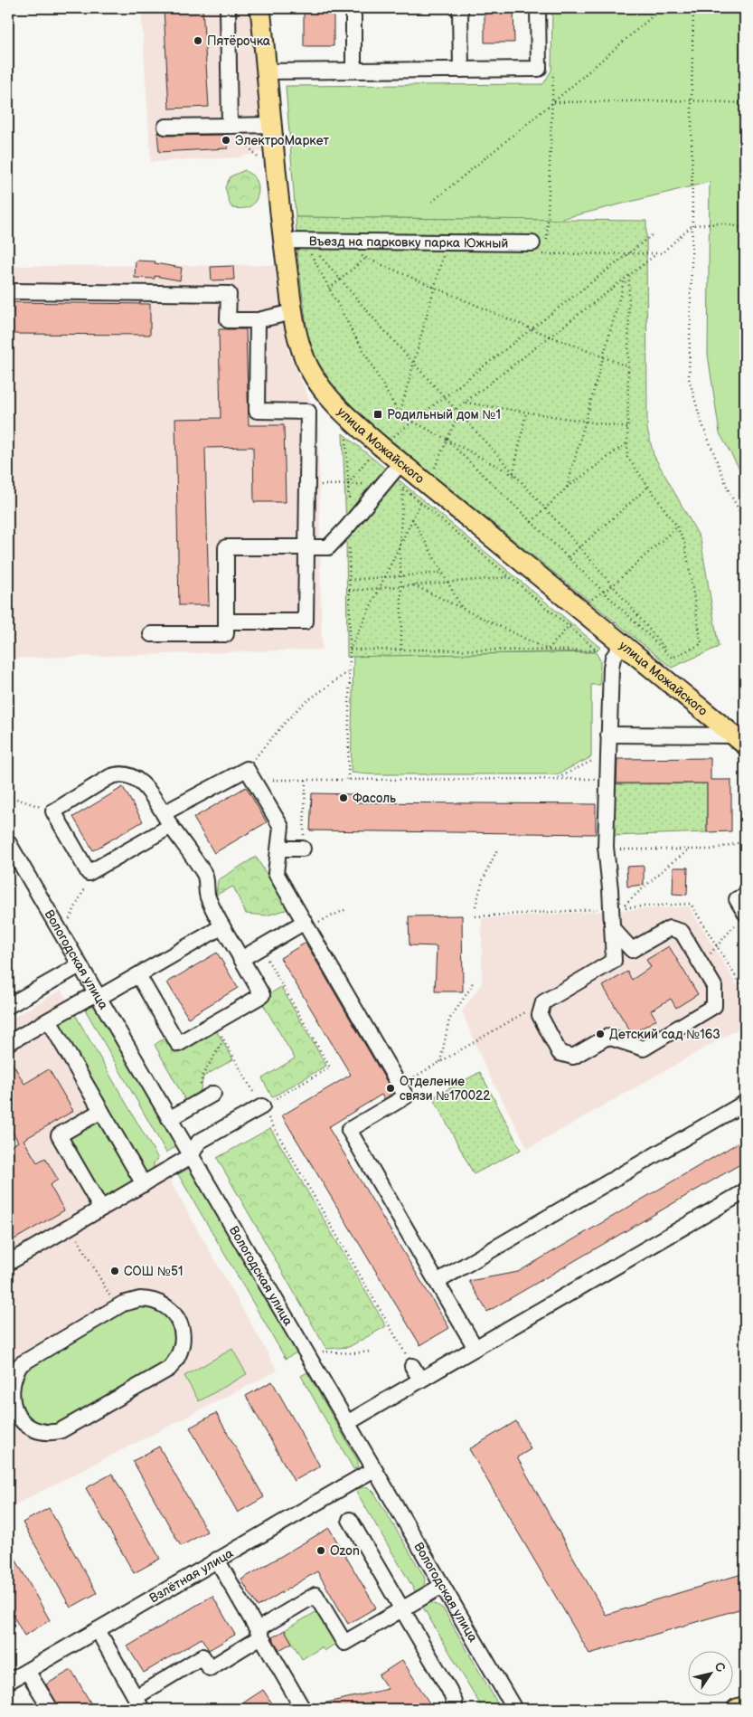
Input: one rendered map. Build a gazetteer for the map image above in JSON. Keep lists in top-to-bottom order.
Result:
{
  "streets": {
    "main road": ["улица Можайского"],
    "street": ["Въезд на парковку парка Южный", "Вологодская улица", "Взлётная улица"]
  },
  "crossings": [
    ["Въезд на парковку парка Южный", "улица Можайского"],
    ["Вологодская улица", "Взлётная улица"]
  ],
  "places": {
    "other": [
      "Пятёрочка",
      "ЭлектроМаркет",
      "Фасоль",
      "Детский сад №163",
      "Отделение связи №170022",
      "СОШ №51",
      "Ozon"
    ],
    "transit": ["Родильный дом №1"]
  },
  "north": "top right"
}
